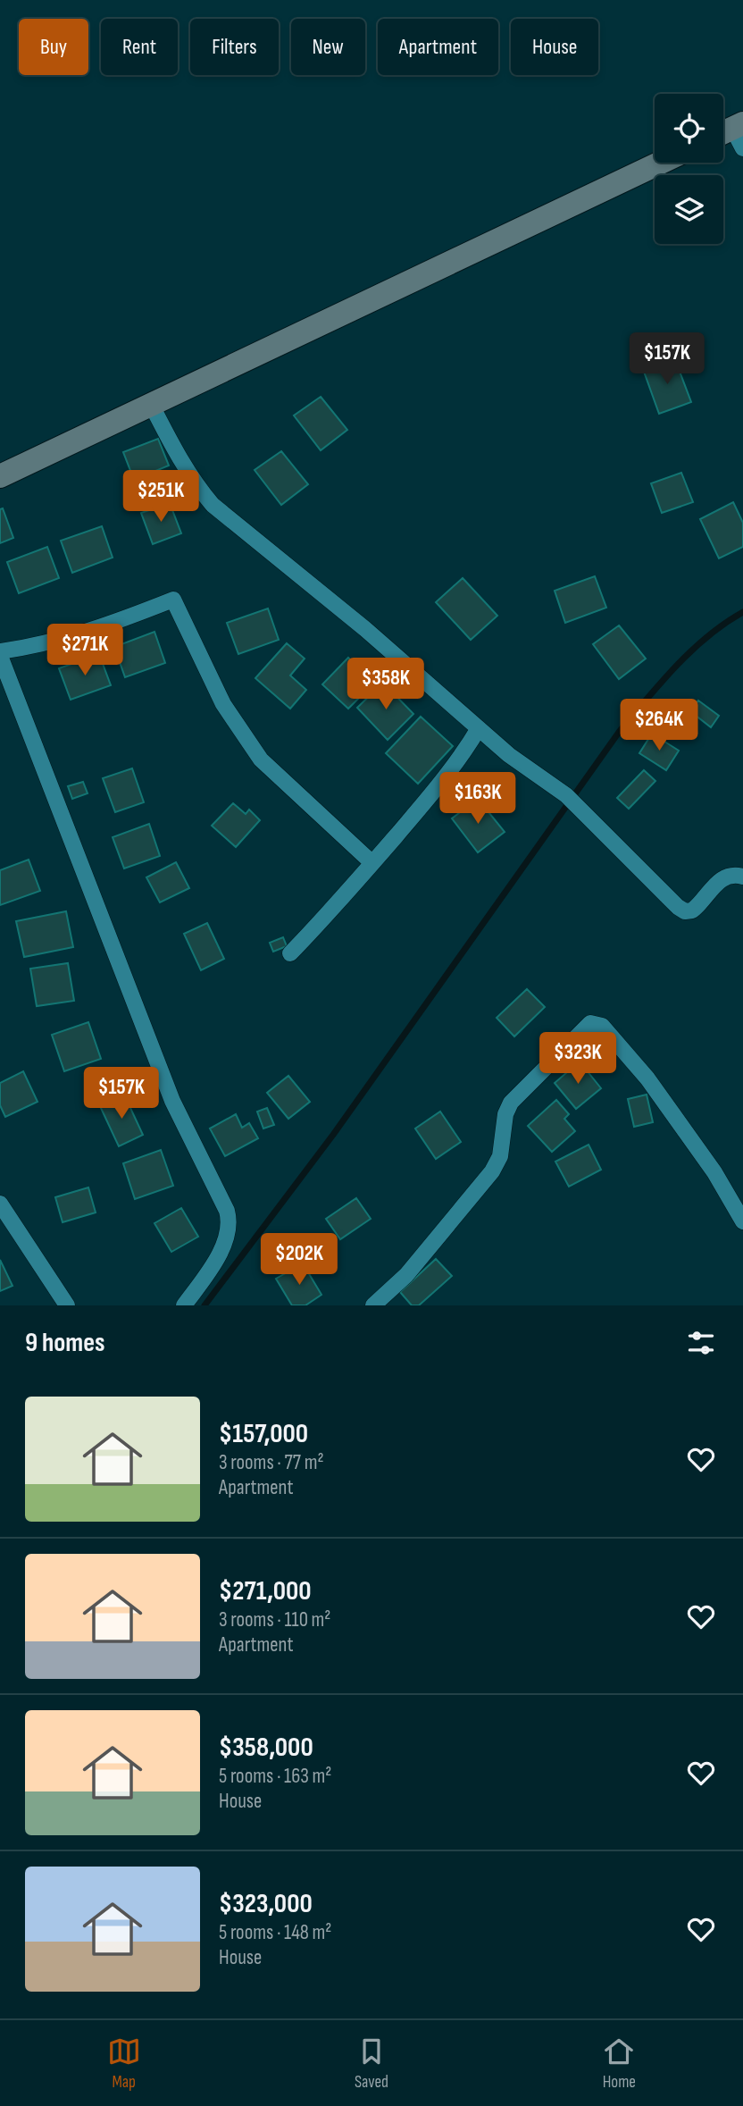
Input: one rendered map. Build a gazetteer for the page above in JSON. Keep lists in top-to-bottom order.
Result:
{
  "page": {
    "chip": [
      "Buy",
      "Rent",
      "Filters",
      "New",
      "Apartment",
      "House"
    ],
    "price": [
      "$157K",
      "$251K",
      "$271K",
      "$358K",
      "$264K",
      "$163K",
      "$323K",
      "$157K",
      "$202K"
    ],
    "heading": "9 homes",
    "list": [
      {
        "name": "$157,000",
        "note": "3 rooms · 77 m² · Apartment"
      },
      {
        "name": "$271,000",
        "note": "3 rooms · 110 m² · Apartment"
      },
      {
        "name": "$358,000",
        "note": "5 rooms · 163 m² · House"
      },
      {
        "name": "$323,000",
        "note": "5 rooms · 148 m² · House"
      }
    ],
    "tabs": ["Map", "Saved", "Home"]
  }
}
